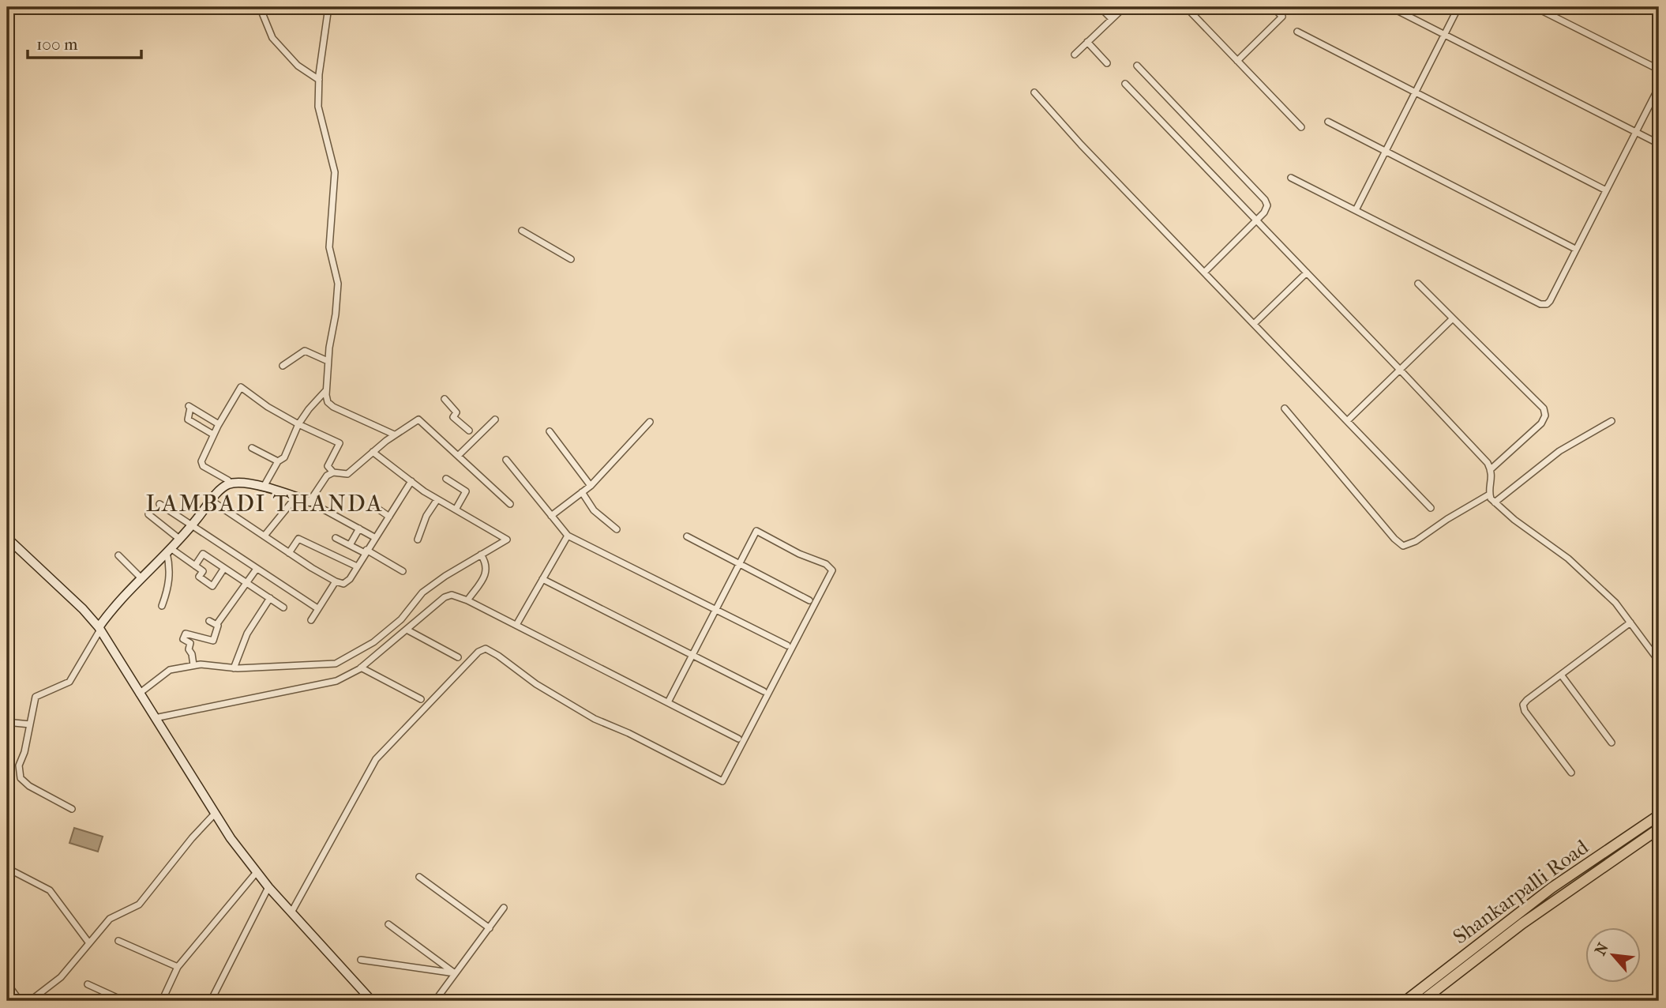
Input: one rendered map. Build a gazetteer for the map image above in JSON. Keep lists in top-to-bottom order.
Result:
{
  "streets": {
    "main road": ["Shankarpalli Road"]
  },
  "districts": ["LAMBADI THANDA"],
  "scale_bar": "100 m",
  "north": "top left"
}
